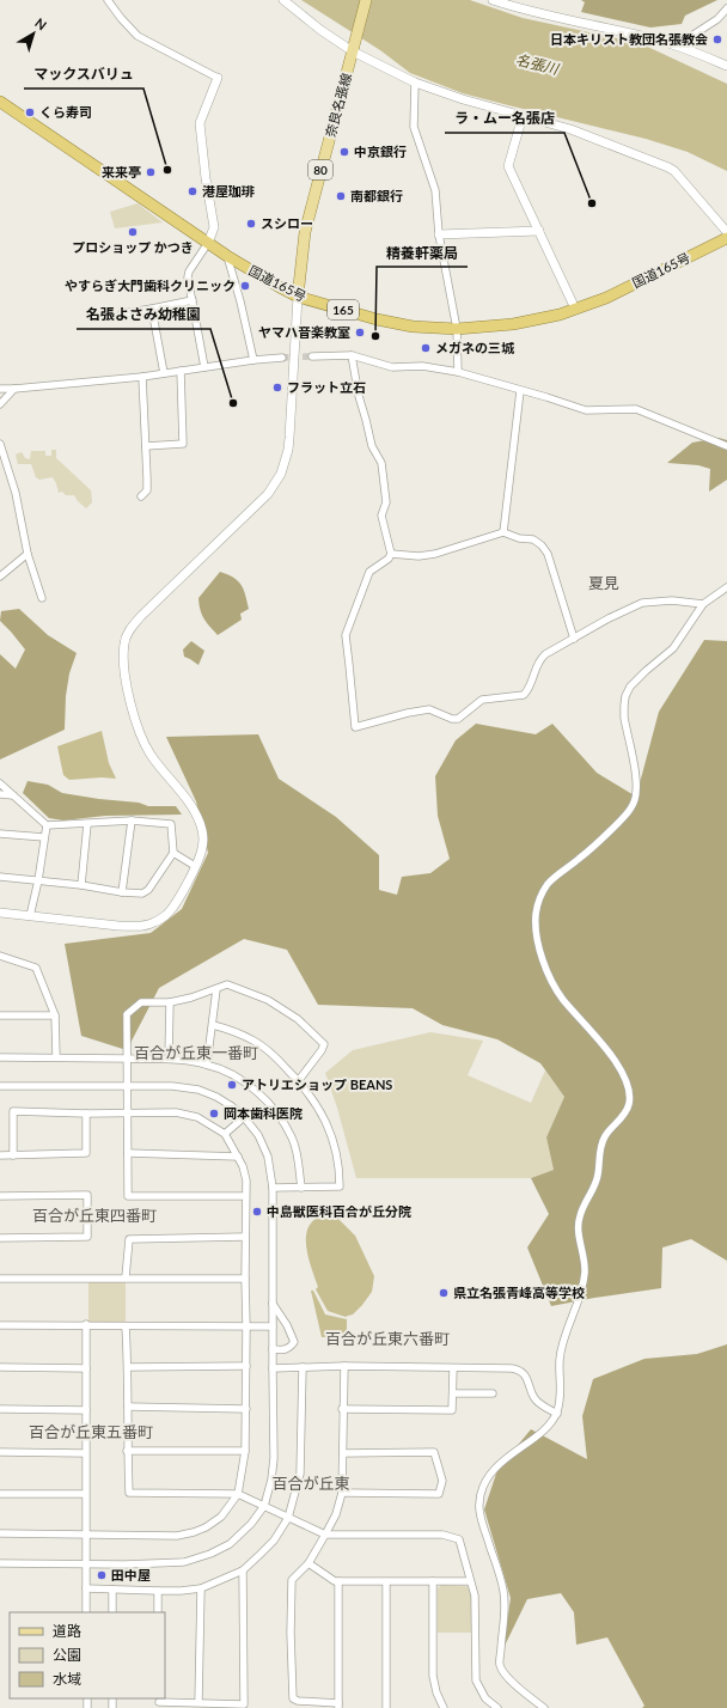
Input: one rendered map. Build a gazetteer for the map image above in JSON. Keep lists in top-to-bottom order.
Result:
{
  "streets": {
    "highway": ["国道165号", "165"],
    "main road": ["奈良名張線", "80"]
  },
  "crossings": [
    ["奈良名張線", "国道165号"]
  ],
  "districts": [
    "夏見",
    "百合が丘東一番町",
    "百合が丘東四番町",
    "百合が丘東六番町",
    "百合が丘東五番町",
    "百合が丘東"
  ],
  "water": ["名張川"],
  "places": [
    "日本キリスト教団名張教会",
    "くら寿司",
    "中京銀行",
    "マックスバリュ",
    "来来亭",
    "港屋珈琲",
    "南都銀行",
    "ラ・ムー名張店",
    "スシロー",
    "プロショップ かつき",
    "やすらぎ大門歯科クリニック",
    "ヤマハ音楽教室",
    "精養軒薬局",
    "メガネの三城",
    "フラット立石",
    "名張よさみ幼稚園",
    "アトリエショップ BEANS",
    "岡本歯科医院",
    "中島獣医科百合が丘分院",
    "県立名張青峰高等学校",
    "田中屋"
  ],
  "legend": ["道路", "公園", "水域"],
  "north": "top right"
}
